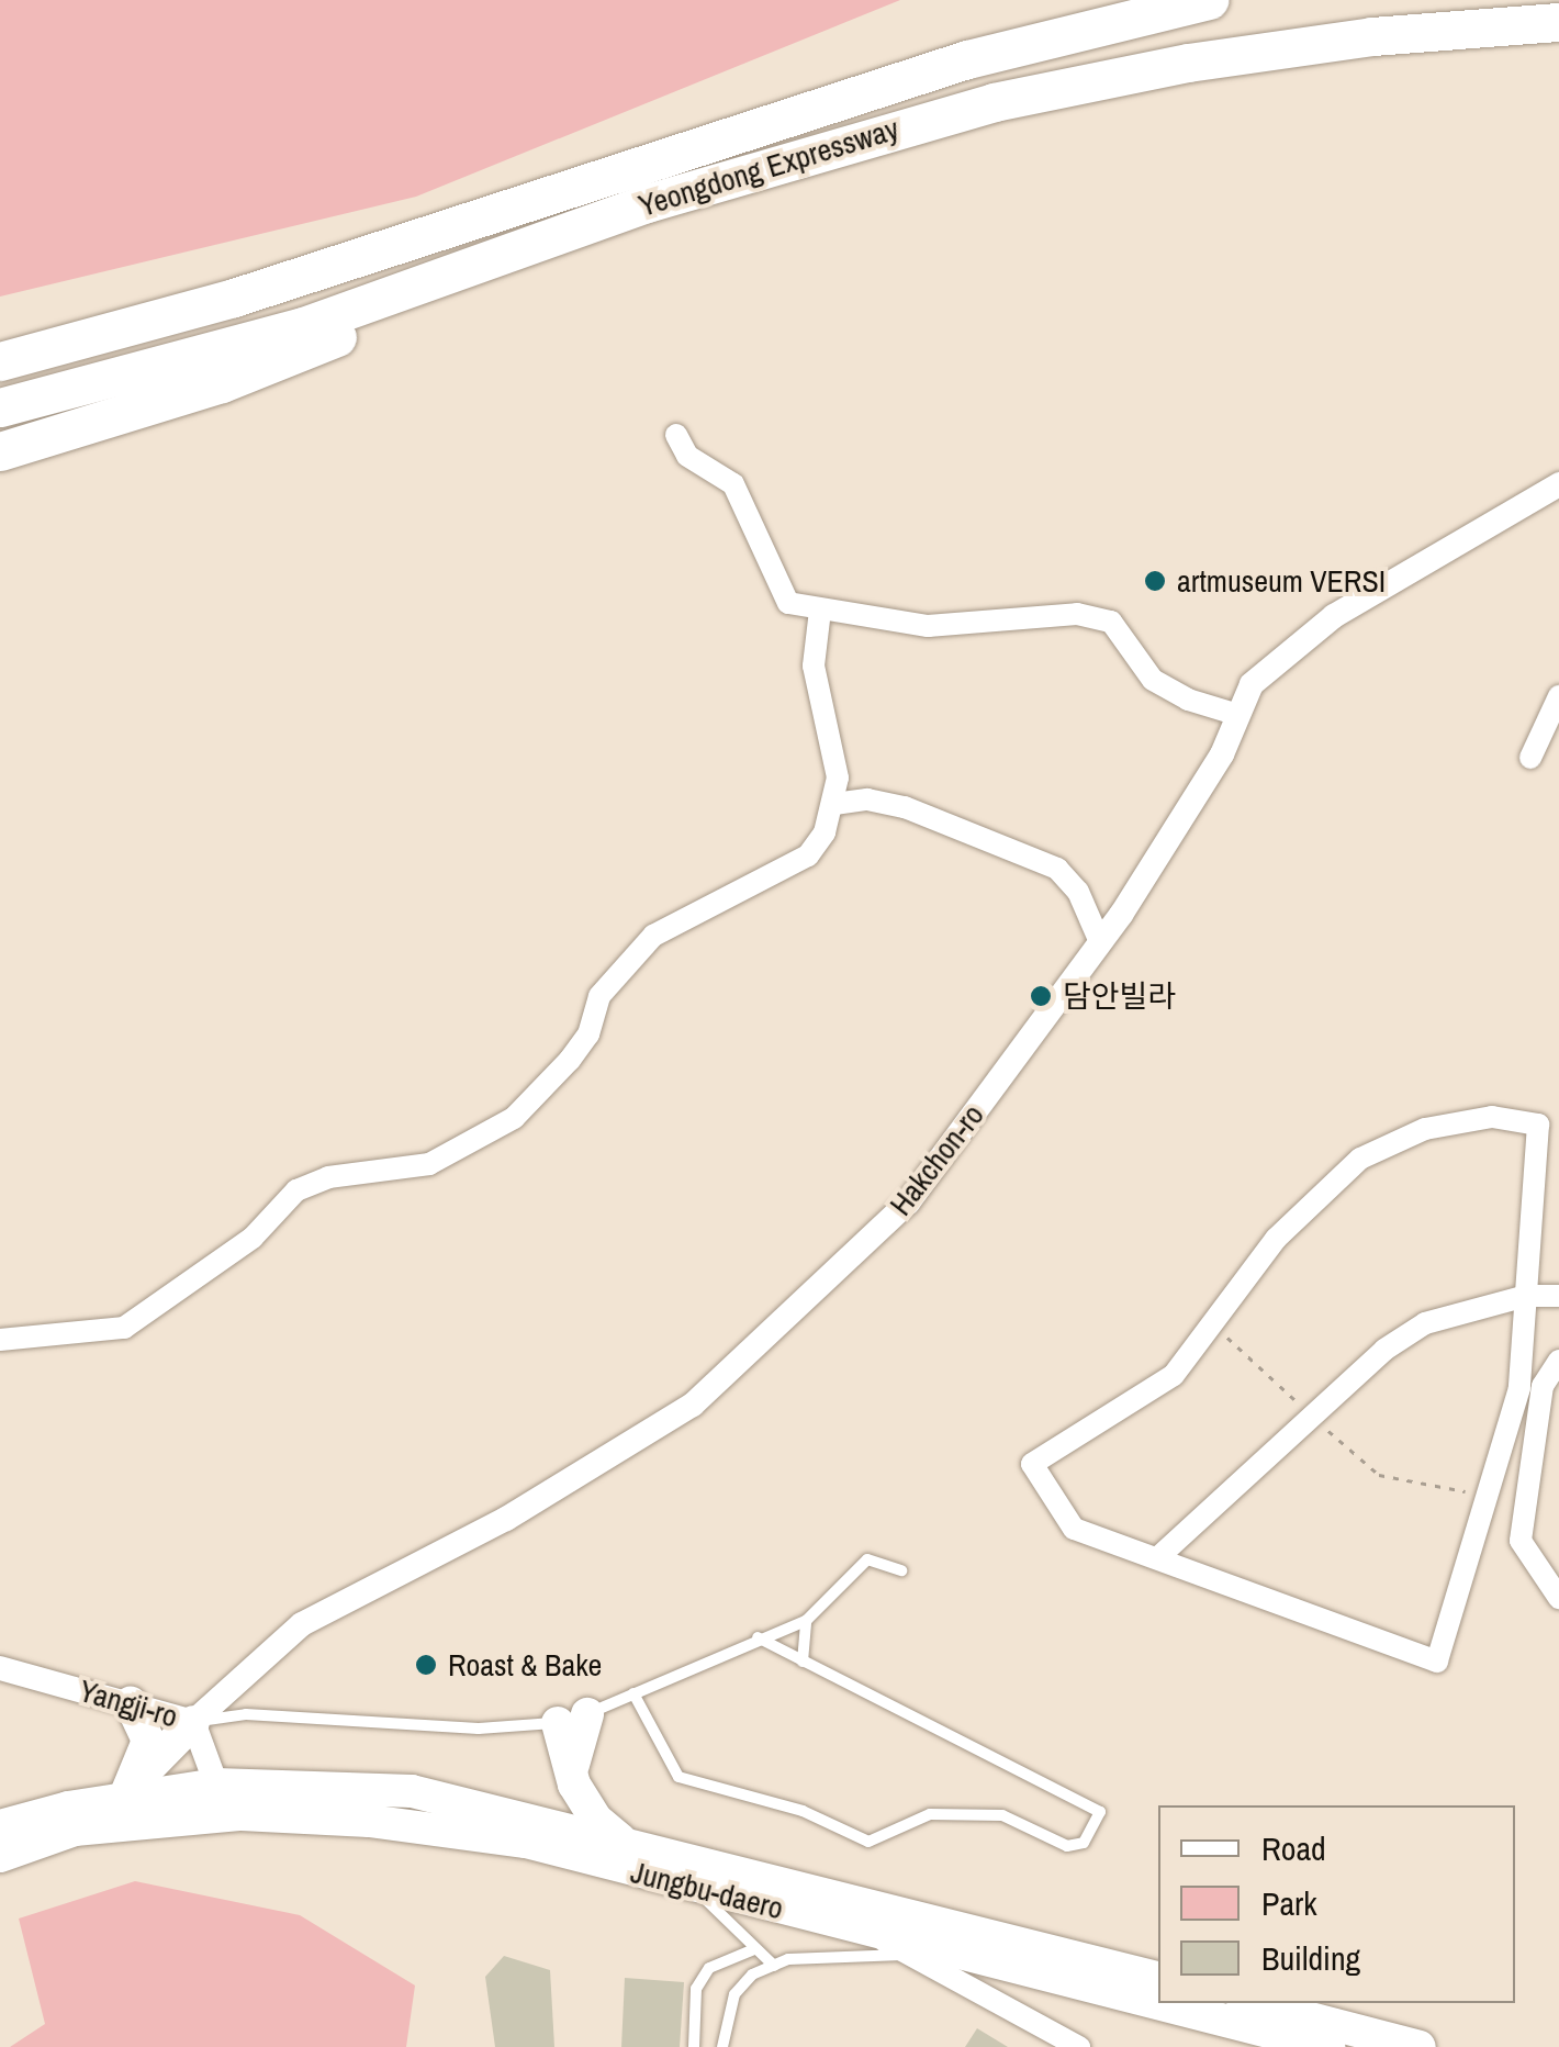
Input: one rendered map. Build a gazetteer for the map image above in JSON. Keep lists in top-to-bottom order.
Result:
{
  "streets": {
    "highway": ["Yeongdong Expressway"],
    "main road": ["Jungbu-daero"],
    "street": ["Hakchon-ro", "Yangji-ro"]
  },
  "crossings": [
    ["Hakchon-ro", "Yangji-ro"],
    ["Yangji-ro", "Jungbu-daero"]
  ],
  "places": ["artmuseum VERSI", "담안빌라", "Roast & Bake"],
  "legend": ["Road", "Park", "Building"]
}
